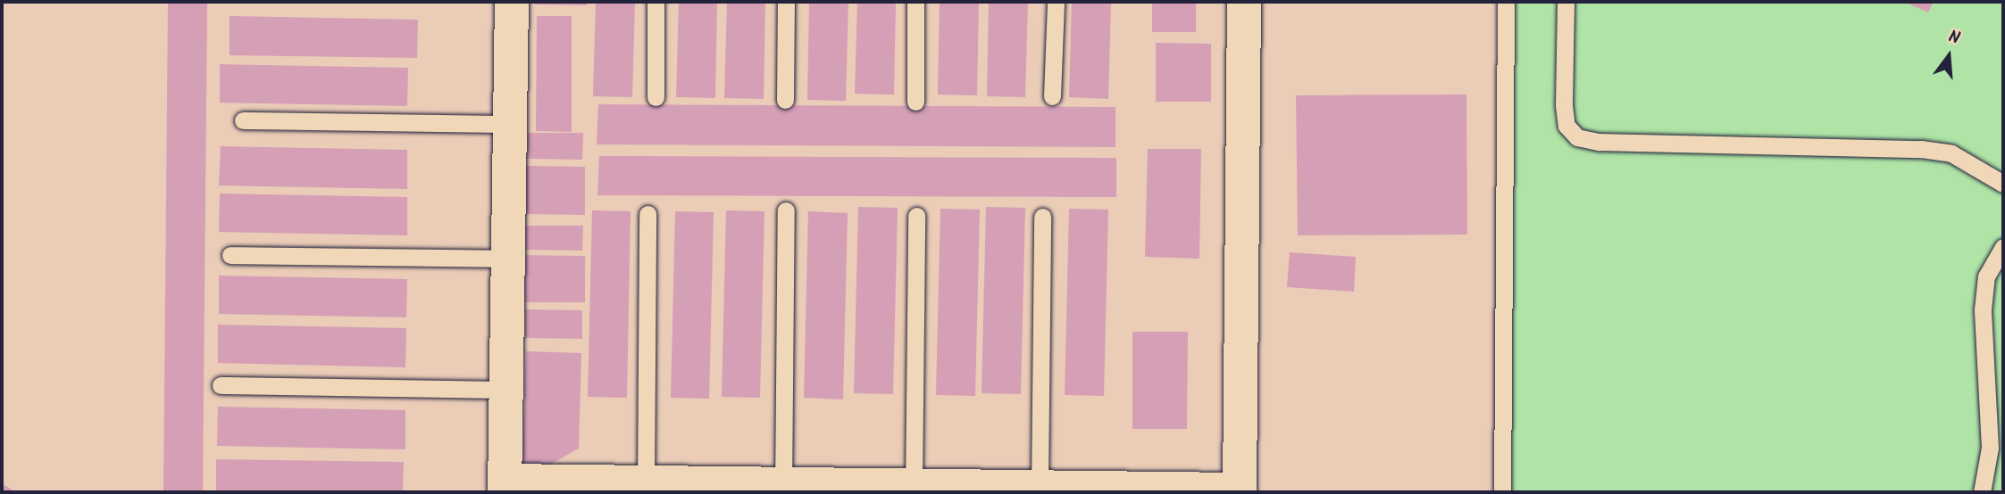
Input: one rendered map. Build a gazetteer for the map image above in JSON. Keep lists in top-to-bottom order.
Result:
{
  "north": "top"
}
